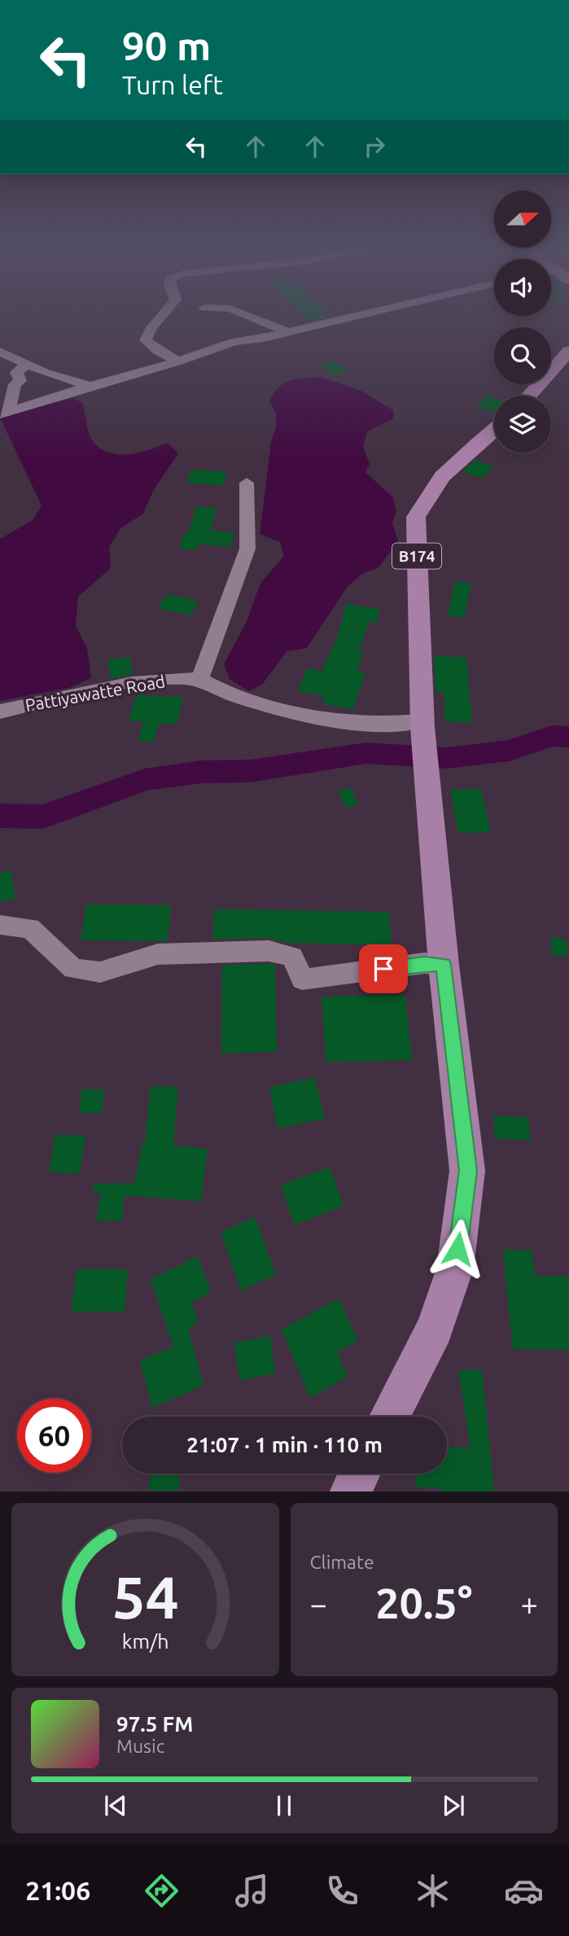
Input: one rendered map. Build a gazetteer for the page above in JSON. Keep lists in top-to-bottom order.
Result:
{
  "streets": {
    "main road": ["B174"],
    "street": ["Pattiyawatte Road"]
  },
  "crossings": [
    ["B174", "Pattiyawatte Road"]
  ],
  "north": "right",
  "page": {
    "turn": ["90 m", "Turn left"],
    "limit": "60",
    "trip": "21:07 · 1 min · 110 m",
    "tile": "Climate",
    "heat": ["−", "20.5°", "+"],
    "song": ["97.5 FM", "Music"],
    "tabs": "21:06",
    "gauge": ["54", "km/h"]
  }
}
